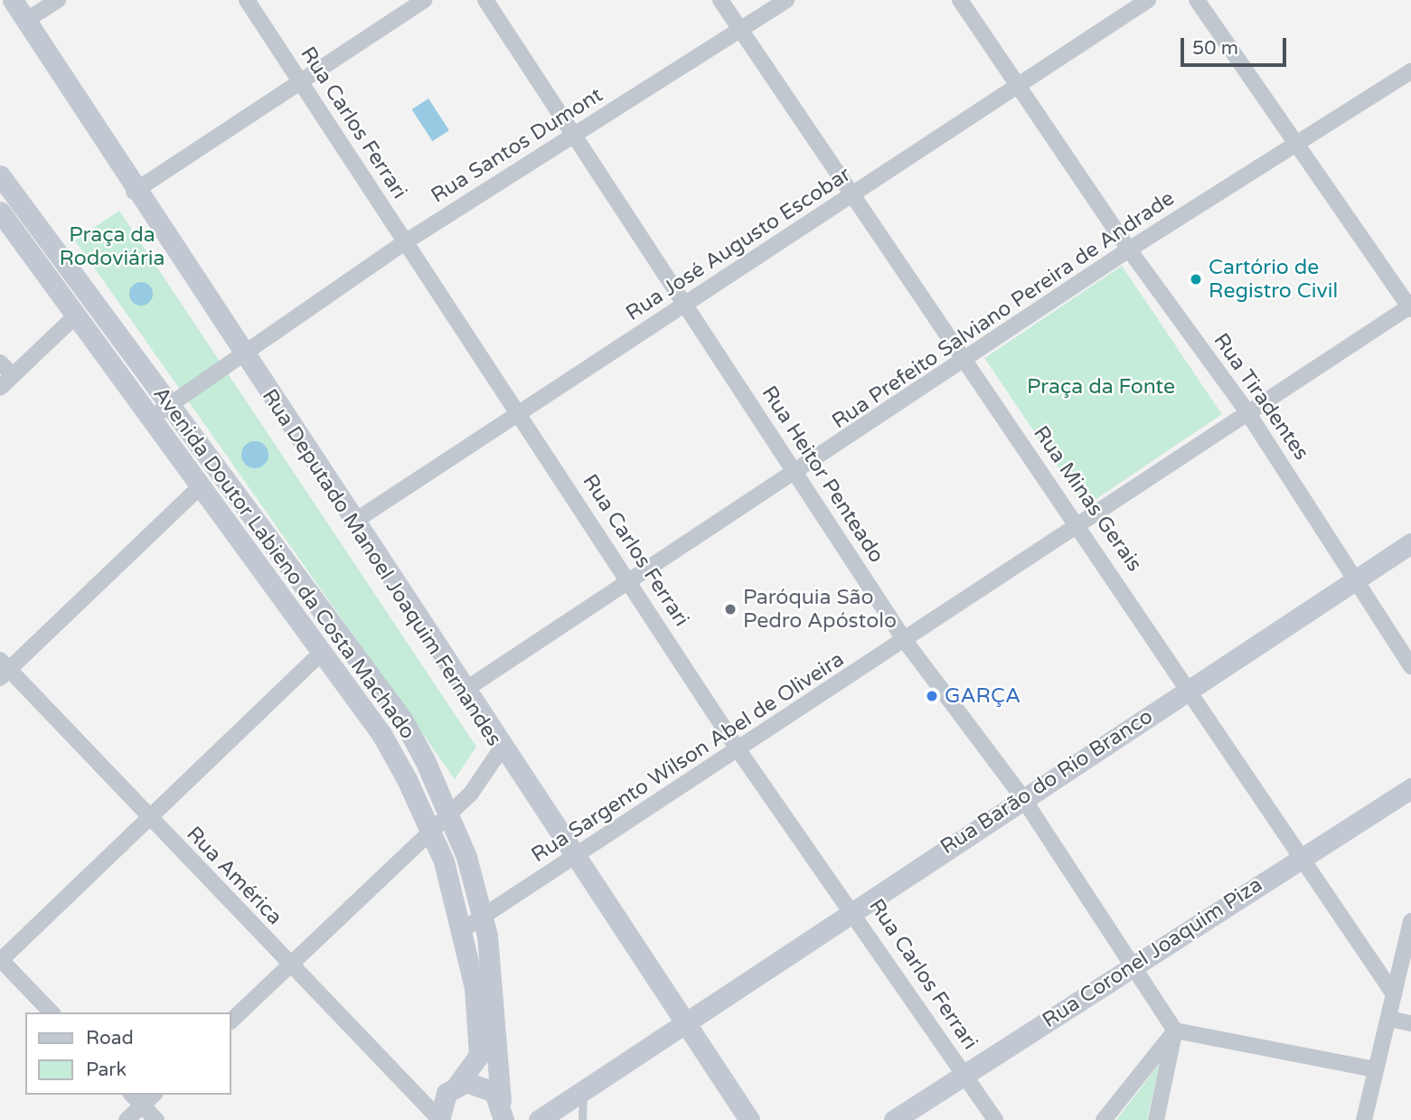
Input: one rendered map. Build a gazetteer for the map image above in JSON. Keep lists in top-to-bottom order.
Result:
{
  "streets": {
    "main road": [
      "Avenida Doutor Labieno da Costa Machado",
      "Rua Deputado Manoel Joaquim Fernandes",
      "Rua Barão do Rio Branco",
      "Rua Coronel Joaquim Piza"
    ],
    "street": [
      "Rua Carlos Ferrari",
      "Rua Santos Dumont",
      "Rua José Augusto Escobar",
      "Rua Prefeito Salviano Pereira de Andrade",
      "Rua Tiradentes",
      "Rua Heitor Penteado",
      "Rua Minas Gerais",
      "Rua Sargento Wilson Abel de Oliveira",
      "Rua América"
    ]
  },
  "crossings": [
    ["Rua Carlos Ferrari", "Rua Santos Dumont"],
    ["Rua Carlos Ferrari", "Rua José Augusto Escobar"],
    ["Rua Carlos Ferrari", "Rua Prefeito Salviano Pereira de Andrade"],
    ["Rua Carlos Ferrari", "Rua Sargento Wilson Abel de Oliveira"],
    ["Rua Carlos Ferrari", "Rua Barão do Rio Branco"],
    ["Rua Carlos Ferrari", "Rua Coronel Joaquim Piza"],
    ["Rua Santos Dumont", "Rua Heitor Penteado"],
    ["Rua Santos Dumont", "Rua Minas Gerais"],
    ["Rua Santos Dumont", "Avenida Doutor Labieno da Costa Machado"],
    ["Rua Santos Dumont", "Rua Deputado Manoel Joaquim Fernandes"],
    ["Rua José Augusto Escobar", "Rua Tiradentes"],
    ["Rua José Augusto Escobar", "Rua Heitor Penteado"],
    ["Rua José Augusto Escobar", "Rua Minas Gerais"],
    ["Rua José Augusto Escobar", "Rua Deputado Manoel Joaquim Fernandes"],
    ["Rua Prefeito Salviano Pereira de Andrade", "Rua Tiradentes"],
    ["Rua Prefeito Salviano Pereira de Andrade", "Rua Heitor Penteado"],
    ["Rua Prefeito Salviano Pereira de Andrade", "Rua Minas Gerais"],
    ["Rua Prefeito Salviano Pereira de Andrade", "Rua Deputado Manoel Joaquim Fernandes"],
    ["Rua Tiradentes", "Rua Sargento Wilson Abel de Oliveira"],
    ["Rua Tiradentes", "Rua Barão do Rio Branco"],
    ["Rua Heitor Penteado", "Rua Sargento Wilson Abel de Oliveira"],
    ["Rua Heitor Penteado", "Rua Barão do Rio Branco"],
    ["Rua Heitor Penteado", "Rua Coronel Joaquim Piza"],
    ["Rua Minas Gerais", "Rua Sargento Wilson Abel de Oliveira"],
    ["Rua Minas Gerais", "Rua Barão do Rio Branco"],
    ["Rua Minas Gerais", "Rua Coronel Joaquim Piza"],
    ["Avenida Doutor Labieno da Costa Machado", "Rua Sargento Wilson Abel de Oliveira"],
    ["Avenida Doutor Labieno da Costa Machado", "Rua América"],
    ["Rua Deputado Manoel Joaquim Fernandes", "Rua Sargento Wilson Abel de Oliveira"],
    ["Rua Deputado Manoel Joaquim Fernandes", "Rua Barão do Rio Branco"]
  ],
  "parks": ["Praça da Rodoviária", "Praça da Fonte"],
  "places": ["Cartório de Registro Civil", "Paróquia São Pedro Apóstolo", "GARÇA"],
  "legend": ["Road", "Park"],
  "scale_bar": "50 m"
}
